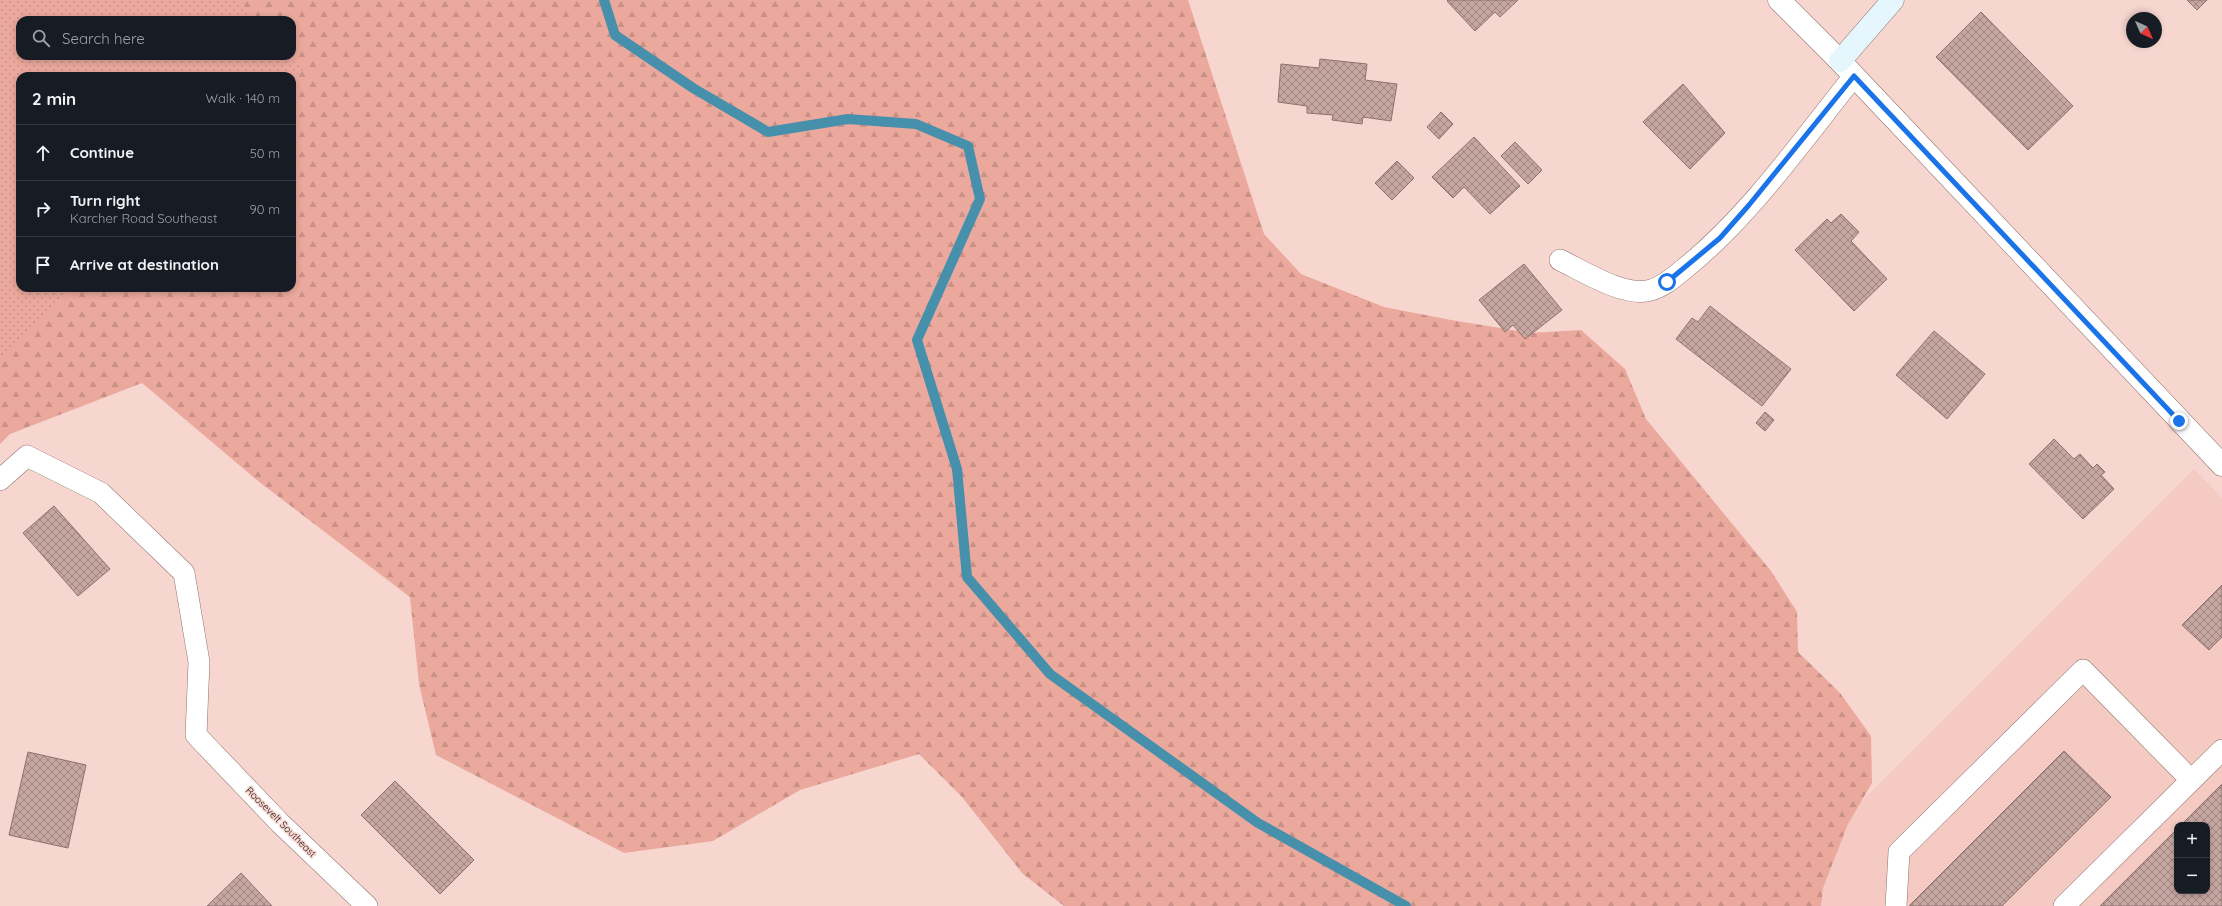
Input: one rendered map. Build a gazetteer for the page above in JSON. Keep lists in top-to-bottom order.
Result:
{
  "streets": {
    "lane": ["Roosevelt Southeast"]
  },
  "north": "bottom right",
  "page": {
    "search": "Search here",
    "heading": ["2 min", "Walk · 140 m"],
    "list": [
      ["Continue", "50 m"],
      ["Turn right", "Karcher Road Southeast", "90 m"],
      "Arrive at destination"
    ],
    "map_buttons": ["+", "−"]
  }
}
